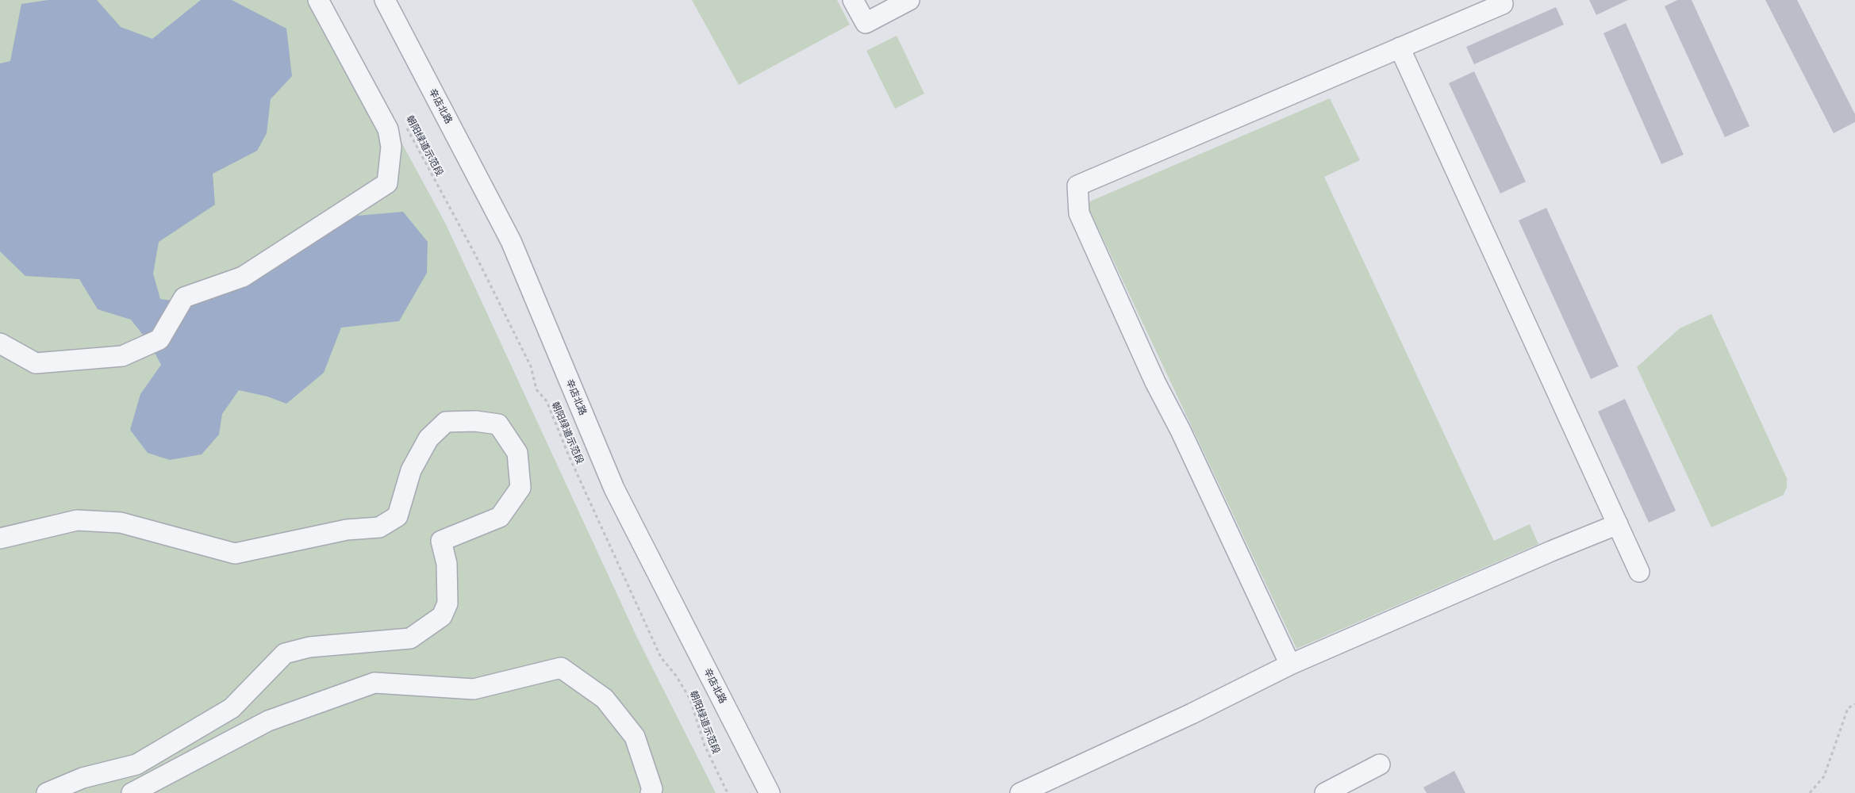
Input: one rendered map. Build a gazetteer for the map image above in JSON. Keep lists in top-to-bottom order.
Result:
{
  "streets": {
    "street": ["辛店北路"],
    "path": ["朝阳绿道示范段"]
  }
}
